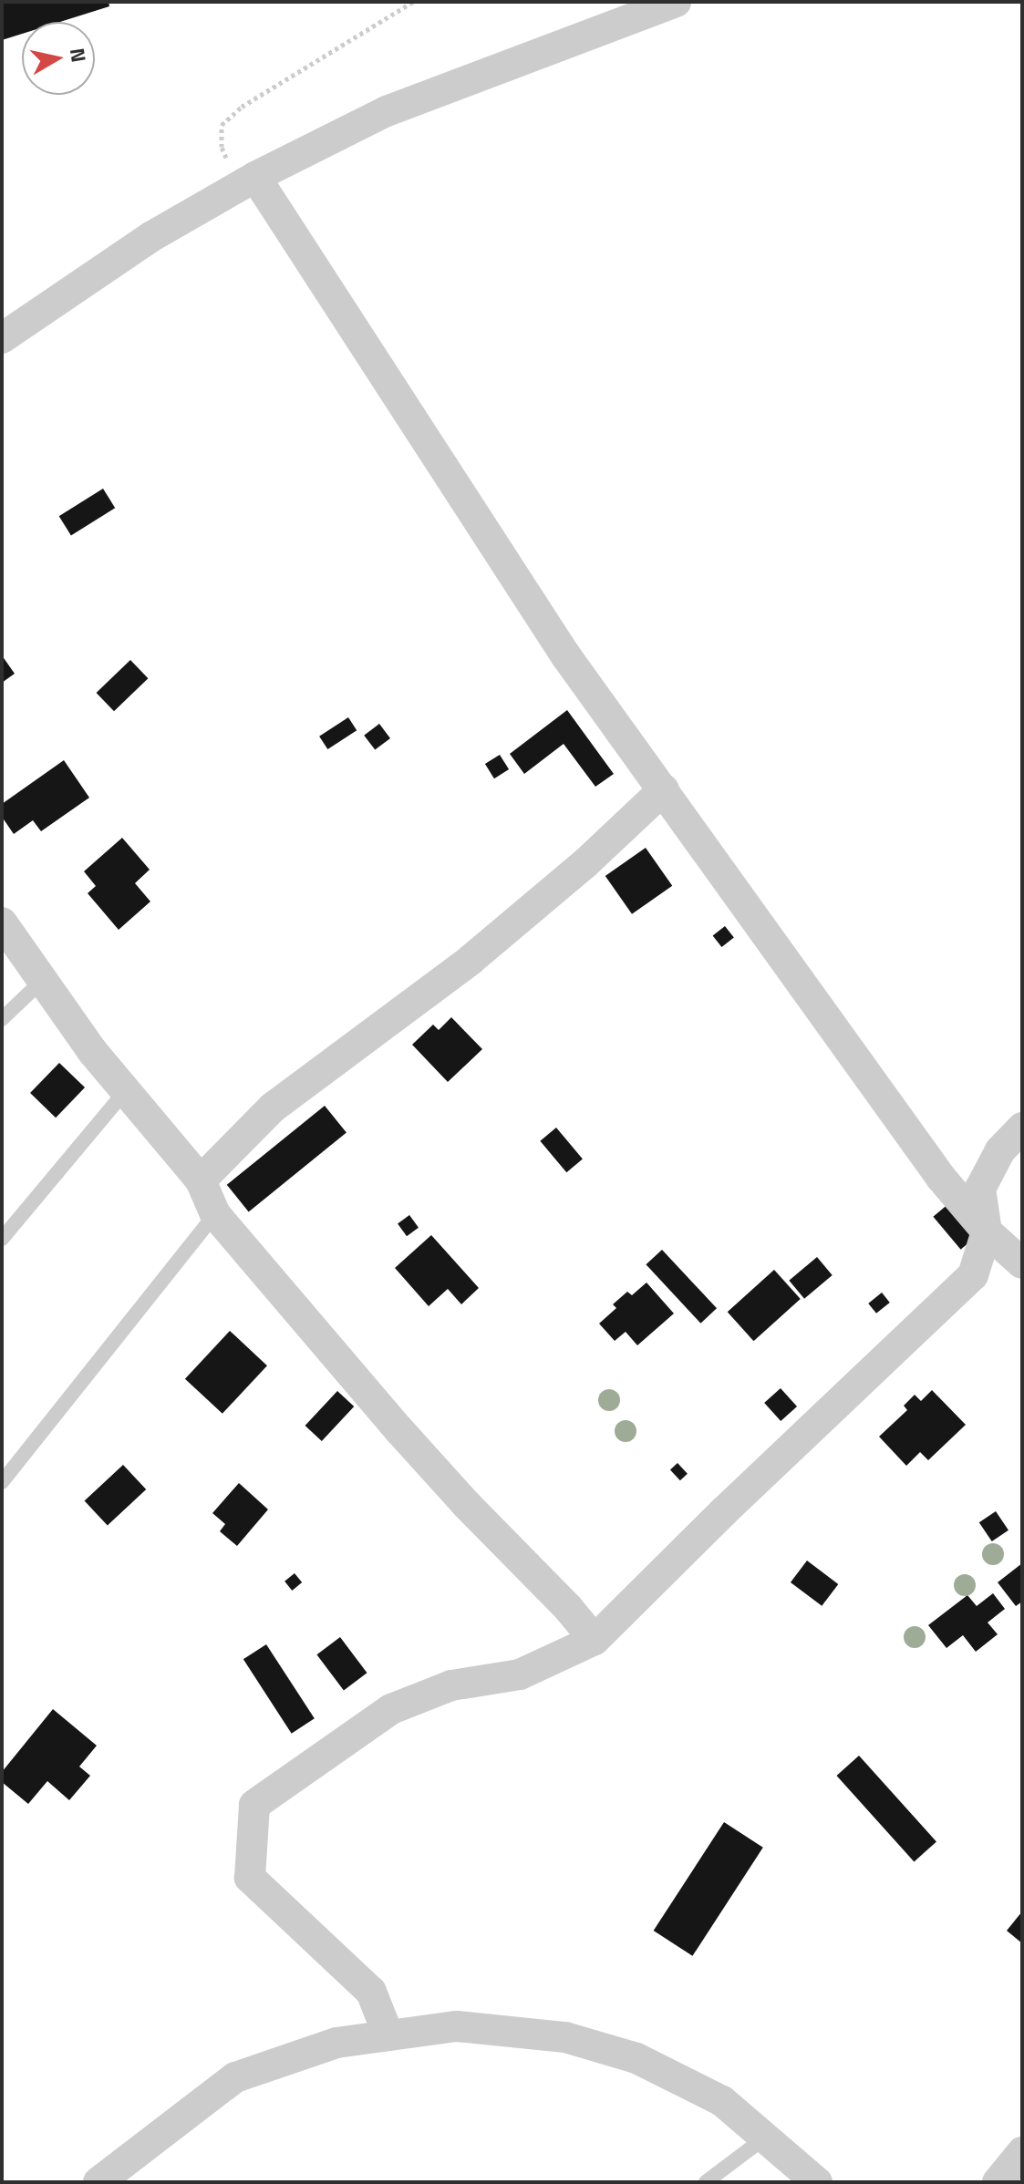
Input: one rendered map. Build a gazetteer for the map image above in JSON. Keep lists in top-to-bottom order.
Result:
{
  "north": "right"
}
